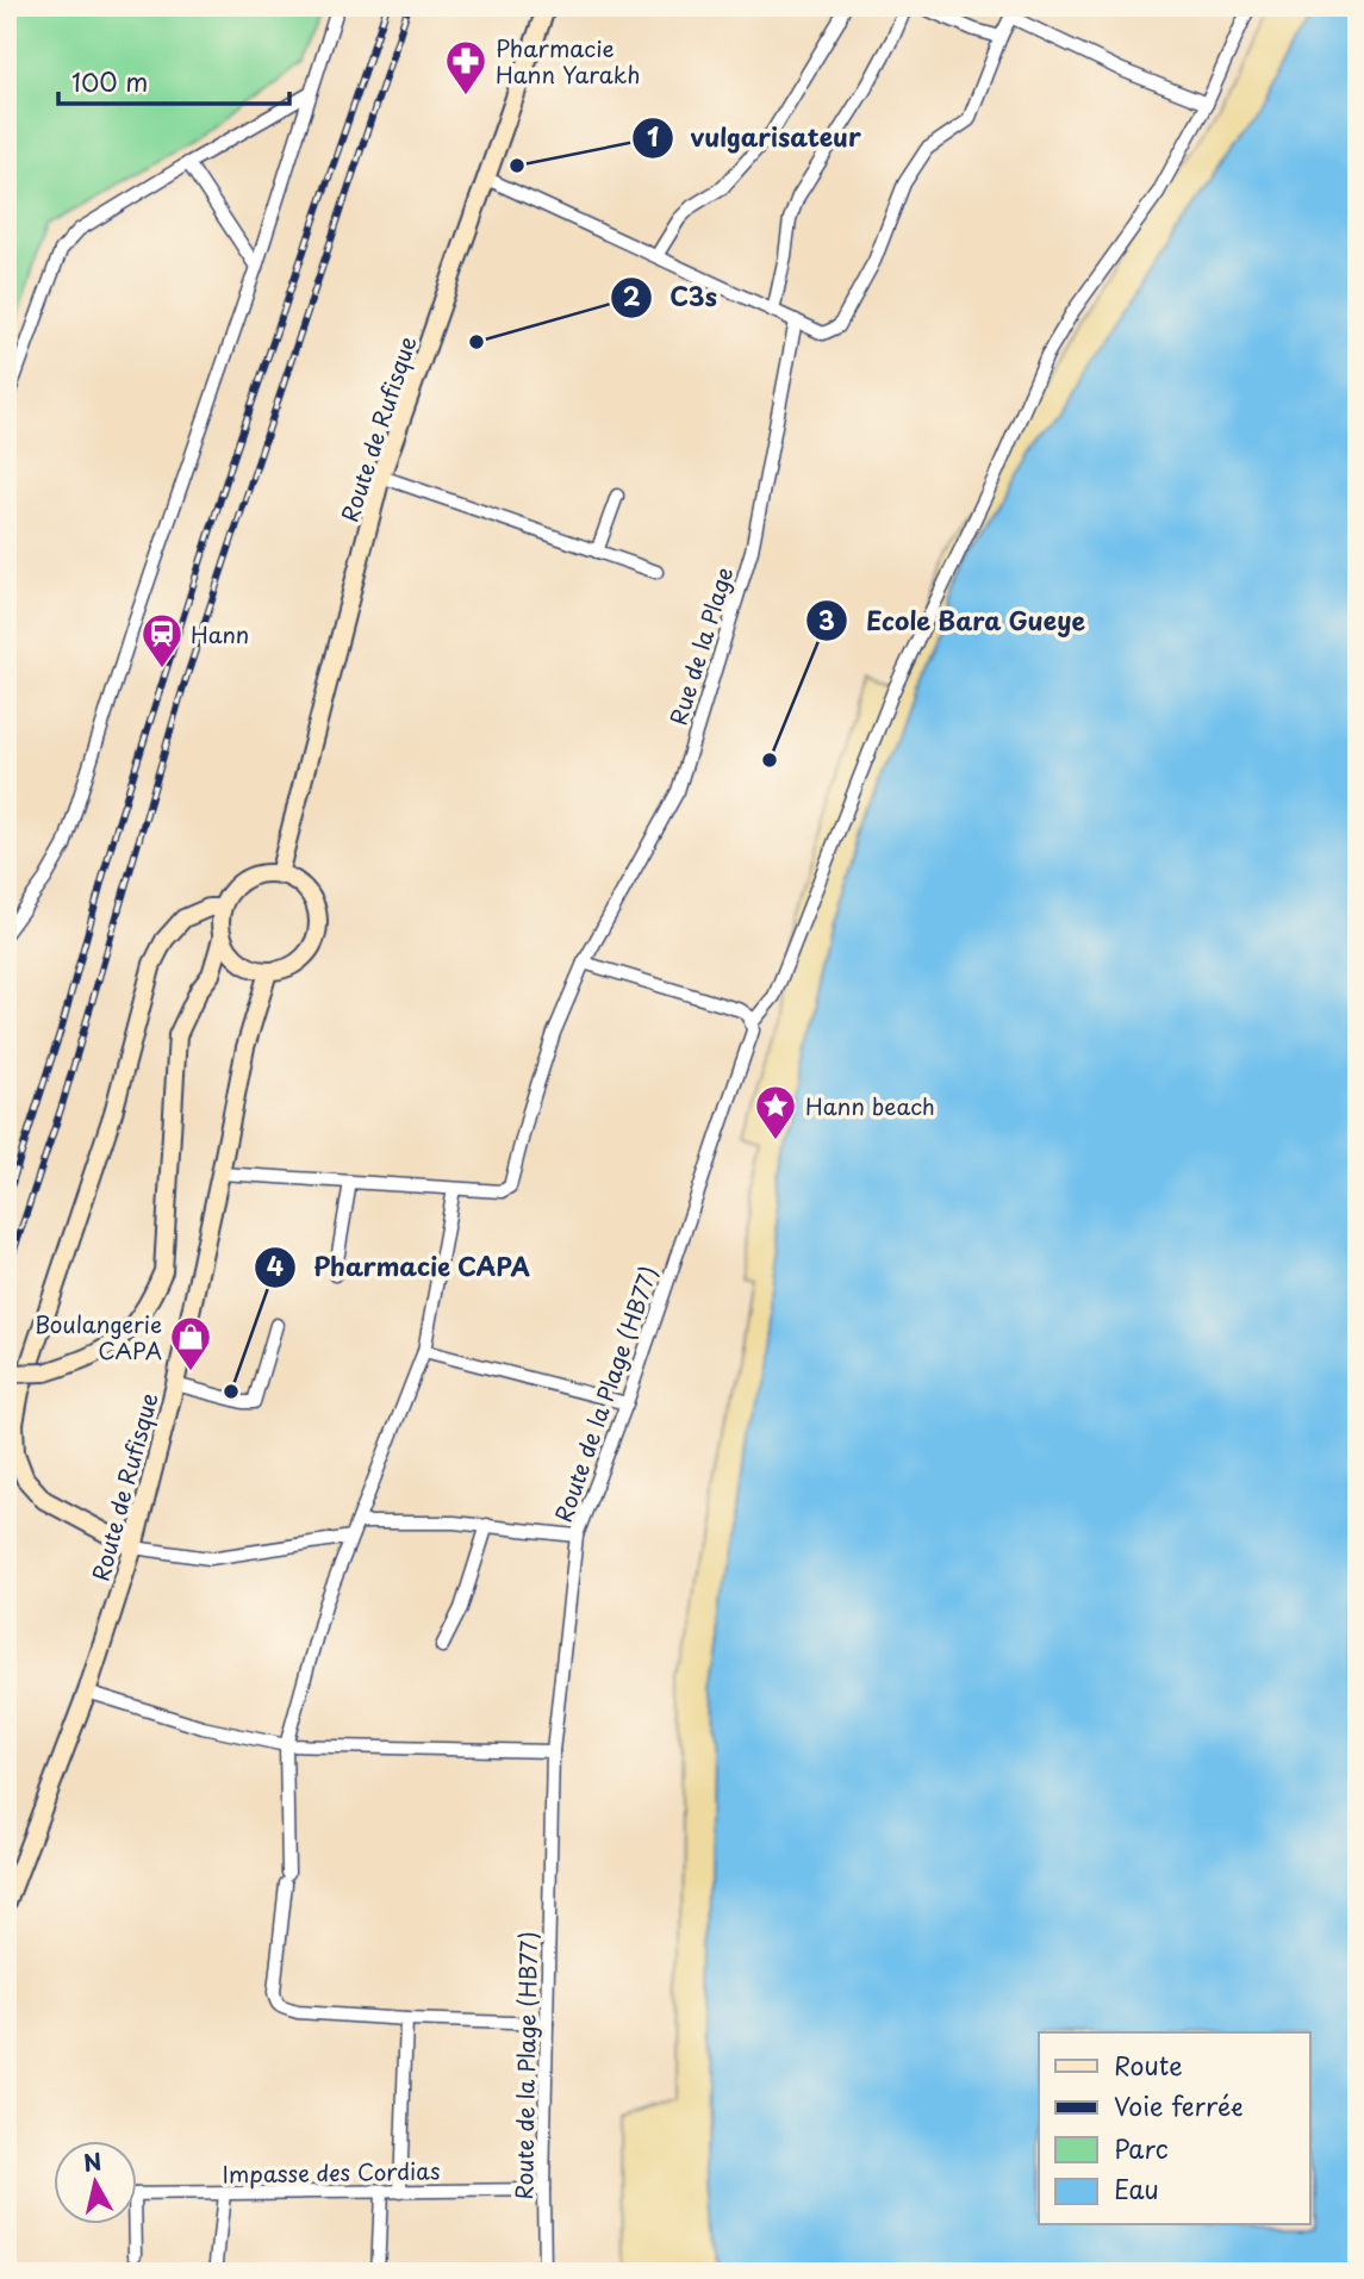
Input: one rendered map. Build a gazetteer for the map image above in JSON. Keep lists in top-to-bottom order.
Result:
{
  "streets": {
    "main road": ["Route de Rufisque"],
    "street": ["Rue de la Plage", "Route de la Plage (HB77)", "Impasse des Cordias"]
  },
  "crossings": [
    ["Route de la Plage (HB77)", "Impasse des Cordias"]
  ],
  "places": {
    "pharmacy": ["Pharmacie Hann Yarakh"],
    "other": [
      "vulgarisateur",
      "C3s",
      "Ecole Bara Gueye",
      "Pharmacie CAPA"
    ],
    "station": ["Hann"],
    "place": ["Hann beach"],
    "shop": ["Boulangerie CAPA"]
  },
  "legend": [
    "Route",
    "Voie ferrée",
    "Parc",
    "Eau"
  ],
  "scale_bar": "100 m",
  "north": "top"
}
